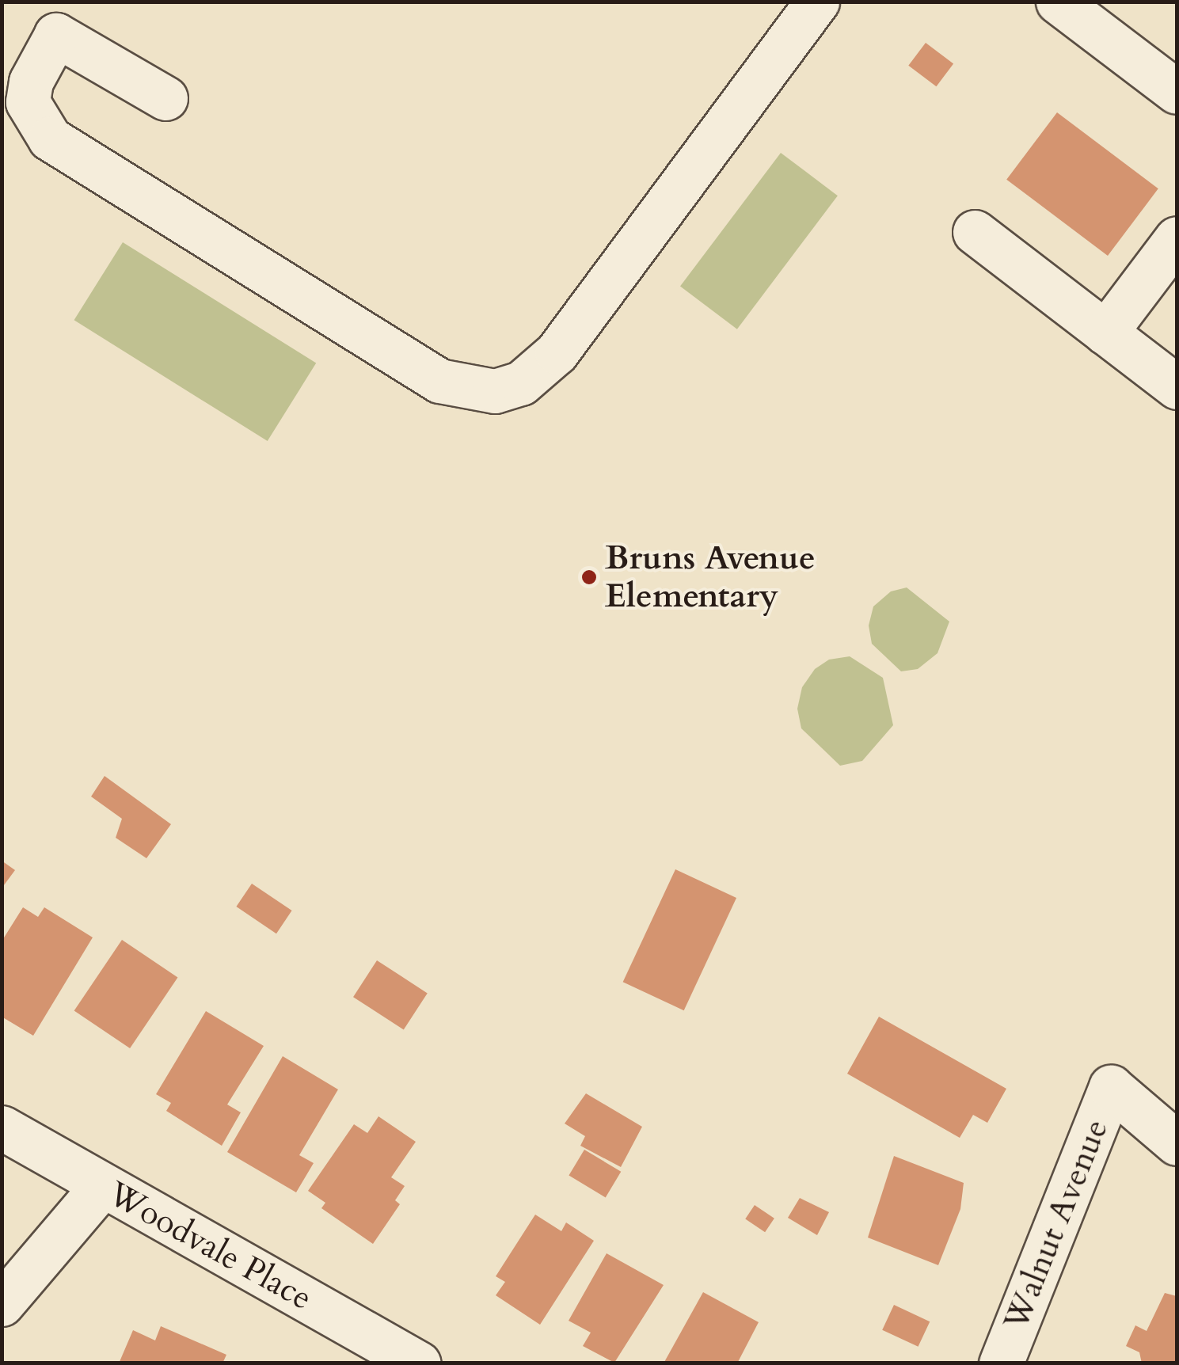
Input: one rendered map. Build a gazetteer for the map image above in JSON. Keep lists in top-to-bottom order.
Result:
{
  "streets": {
    "street": ["Walnut Avenue", "Woodvale Place"]
  },
  "places": ["Bruns Avenue Elementary"]
}
